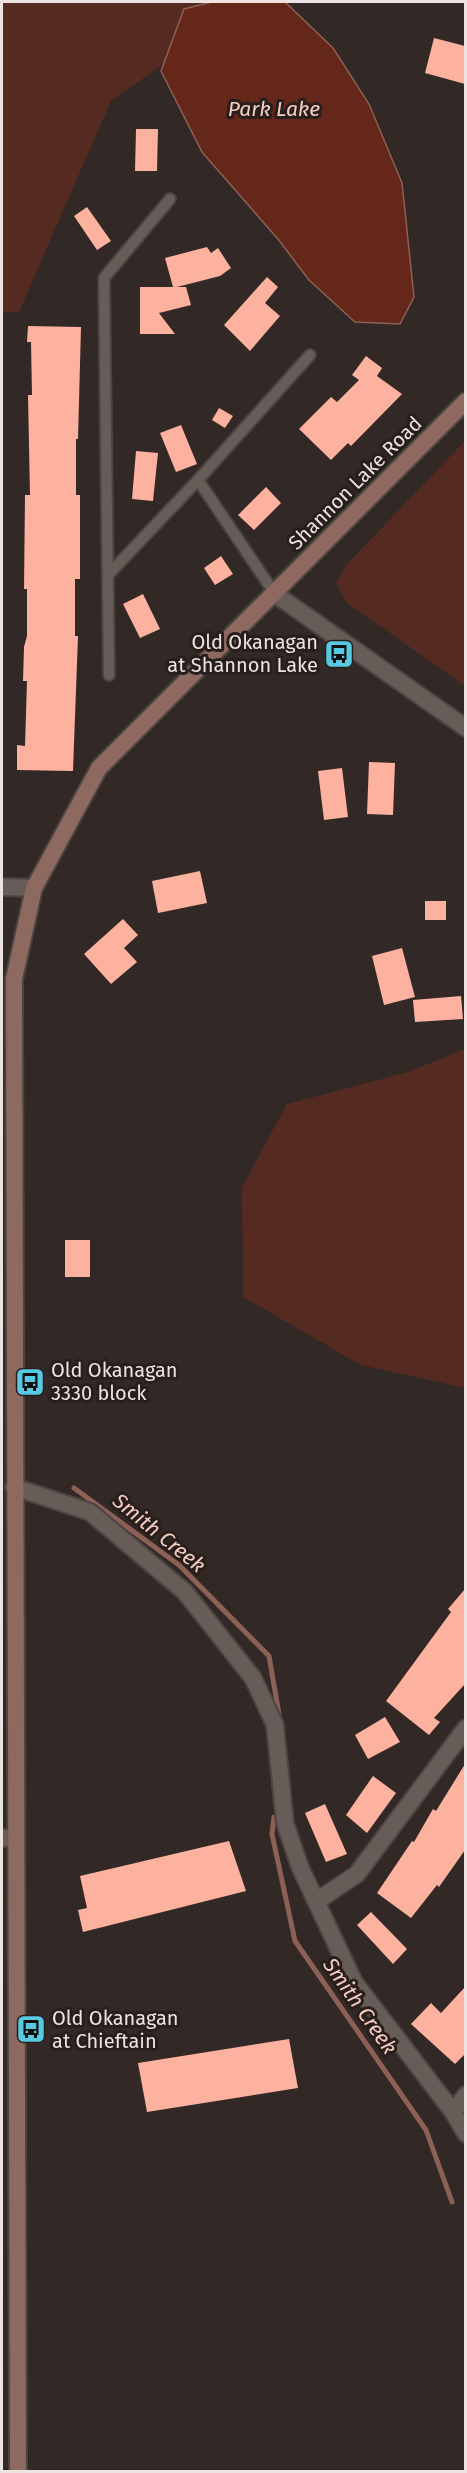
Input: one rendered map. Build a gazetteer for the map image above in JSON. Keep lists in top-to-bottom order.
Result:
{
  "streets": {
    "main road": ["Shannon Lake Road"]
  },
  "water": ["Park Lake", "Smith Creek"],
  "places": {
    "bus stop": ["Old Okanagan at Shannon Lake", "Old Okanagan 3330 block", "Old Okanagan at Chieftain"]
  }
}
